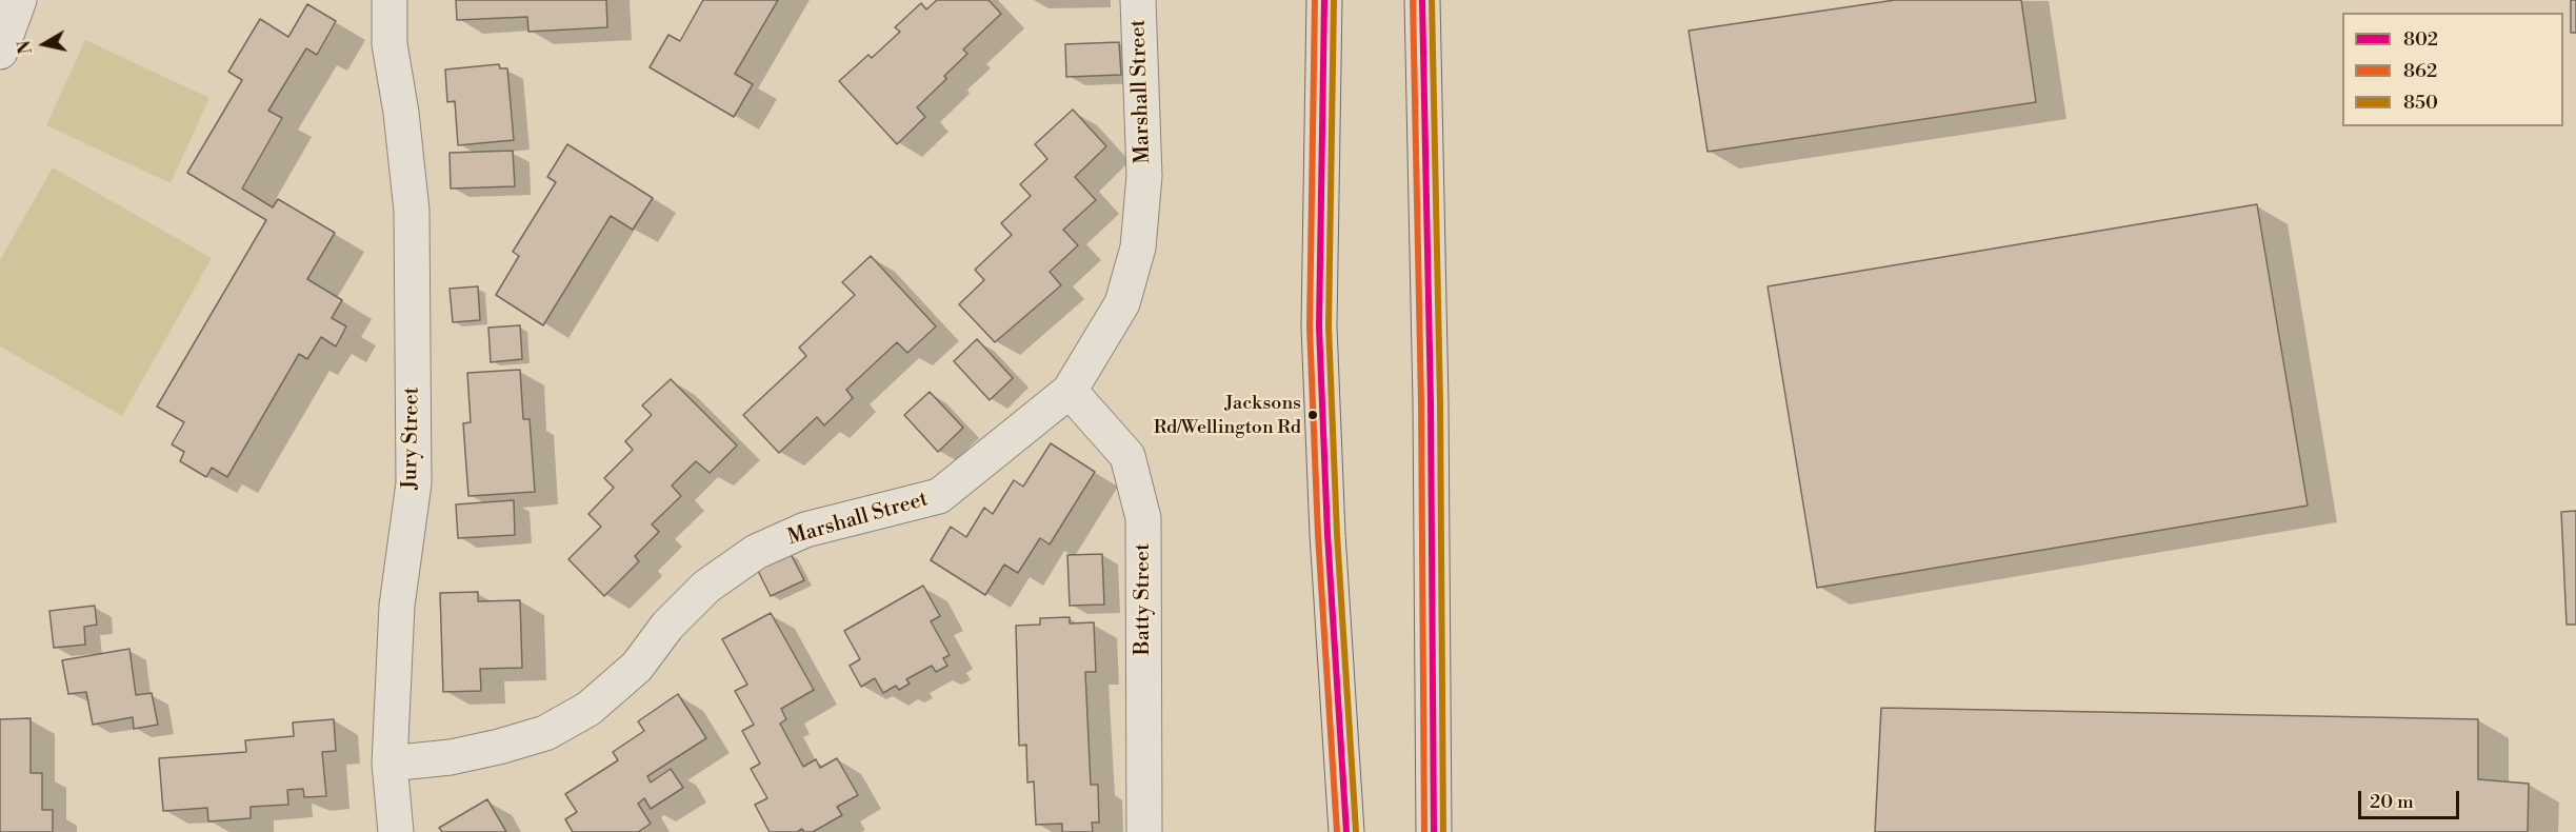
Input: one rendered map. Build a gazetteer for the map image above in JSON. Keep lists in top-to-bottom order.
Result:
{
  "streets": {
    "street": ["Marshall Street", "Jury Street", "Batty Street"]
  },
  "crossings": [
    ["Marshall Street", "Jury Street"],
    ["Marshall Street", "Batty Street"]
  ],
  "places": ["Jacksons Rd/Wellington Rd"],
  "lines": ["transit line 802", "transit line 862", "transit line 850"],
  "legend": ["802", "862", "850"],
  "scale_bar": "20 m",
  "north": "left"
}
